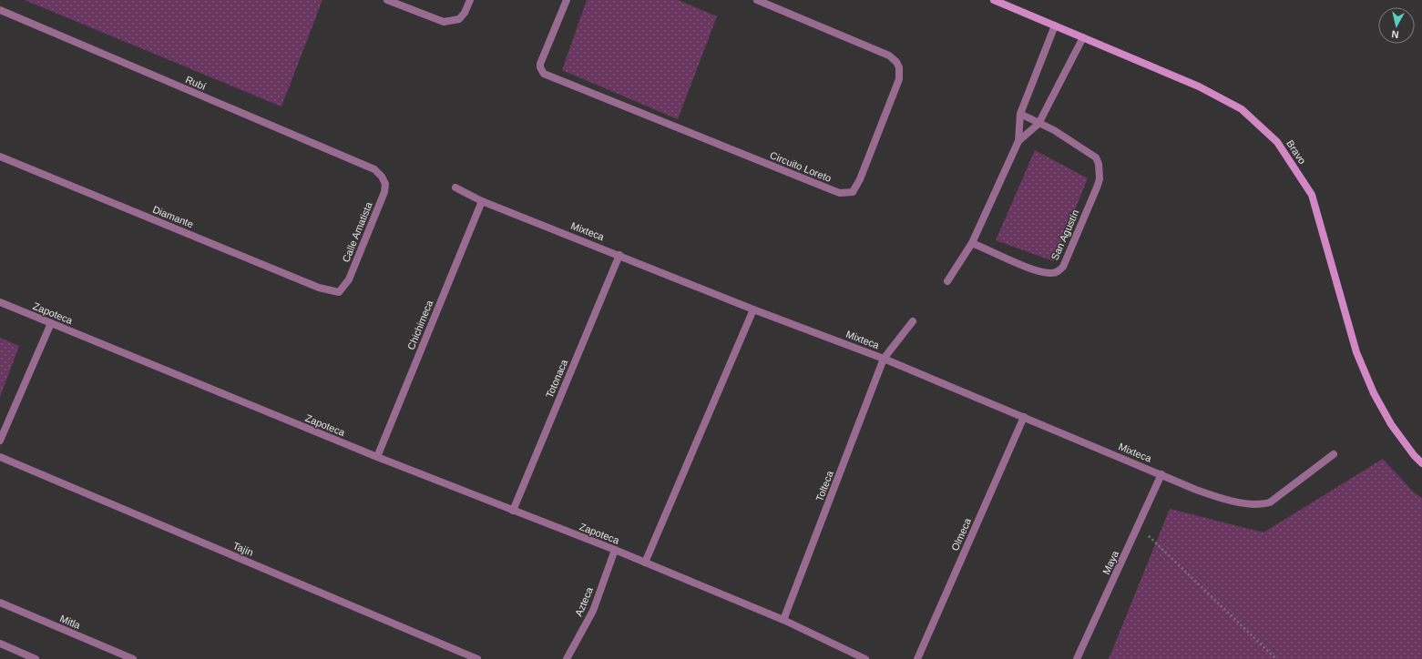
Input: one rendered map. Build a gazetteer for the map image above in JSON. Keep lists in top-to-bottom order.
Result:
{
  "streets": {
    "main road": ["Bravo"],
    "street": [
      "Rubí",
      "Circuito Loreto",
      "Diamante",
      "Mixteca",
      "Calle Amatista",
      "San Agustín",
      "Zapoteca",
      "Chichimeca",
      "Totonaca",
      "Tolteca",
      "Olmeca",
      "Tajín",
      "Maya",
      "Azteca",
      "Mitla"
    ]
  },
  "crossings": [
    ["Rubí", "Calle Amatista"],
    ["Diamante", "Calle Amatista"],
    ["Mixteca", "Chichimeca"],
    ["Mixteca", "Totonaca"],
    ["Mixteca", "Tolteca"],
    ["Mixteca", "Olmeca"],
    ["Mixteca", "Maya"],
    ["Zapoteca", "Chichimeca"],
    ["Zapoteca", "Totonaca"],
    ["Zapoteca", "Tolteca"],
    ["Zapoteca", "Azteca"]
  ],
  "north": "bottom"
}
